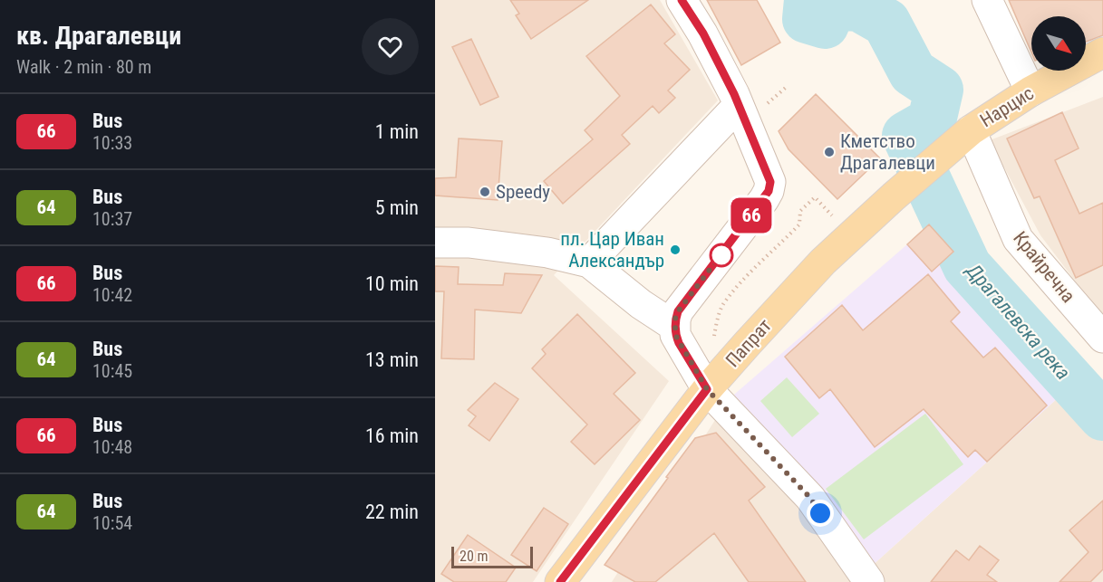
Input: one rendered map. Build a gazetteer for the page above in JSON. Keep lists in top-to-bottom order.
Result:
{
  "streets": {
    "main road": ["Нарцис", "Папрат"],
    "street": ["Крайречна"]
  },
  "crossings": [
    ["Нарцис", "Крайречна"],
    ["Нарцис", "Папрат"]
  ],
  "water": ["Драгалевска река"],
  "places": ["Кметство Драгалевци", "Speedy", "пл. Цар Иван Александър"],
  "lines": ["bus line 66"],
  "scale_bar": "20 m",
  "north": "bottom right",
  "page": {
    "heading": ["кв. Драгалевци", "Walk · 2 min · 80 m"],
    "on_map": "66",
    "list": [
      {
        "mark": "66",
        "name": "Bus",
        "note": "10:33",
        "value": "1 min"
      },
      {
        "mark": "64",
        "name": "Bus",
        "note": "10:37",
        "value": "5 min"
      },
      {
        "mark": "66",
        "name": "Bus",
        "note": "10:42",
        "value": "10 min"
      },
      {
        "mark": "64",
        "name": "Bus",
        "note": "10:45",
        "value": "13 min"
      },
      {
        "mark": "66",
        "name": "Bus",
        "note": "10:48",
        "value": "16 min"
      },
      {
        "mark": "64",
        "name": "Bus",
        "note": "10:54",
        "value": "22 min"
      }
    ],
    "scale": "20 m"
  }
}
